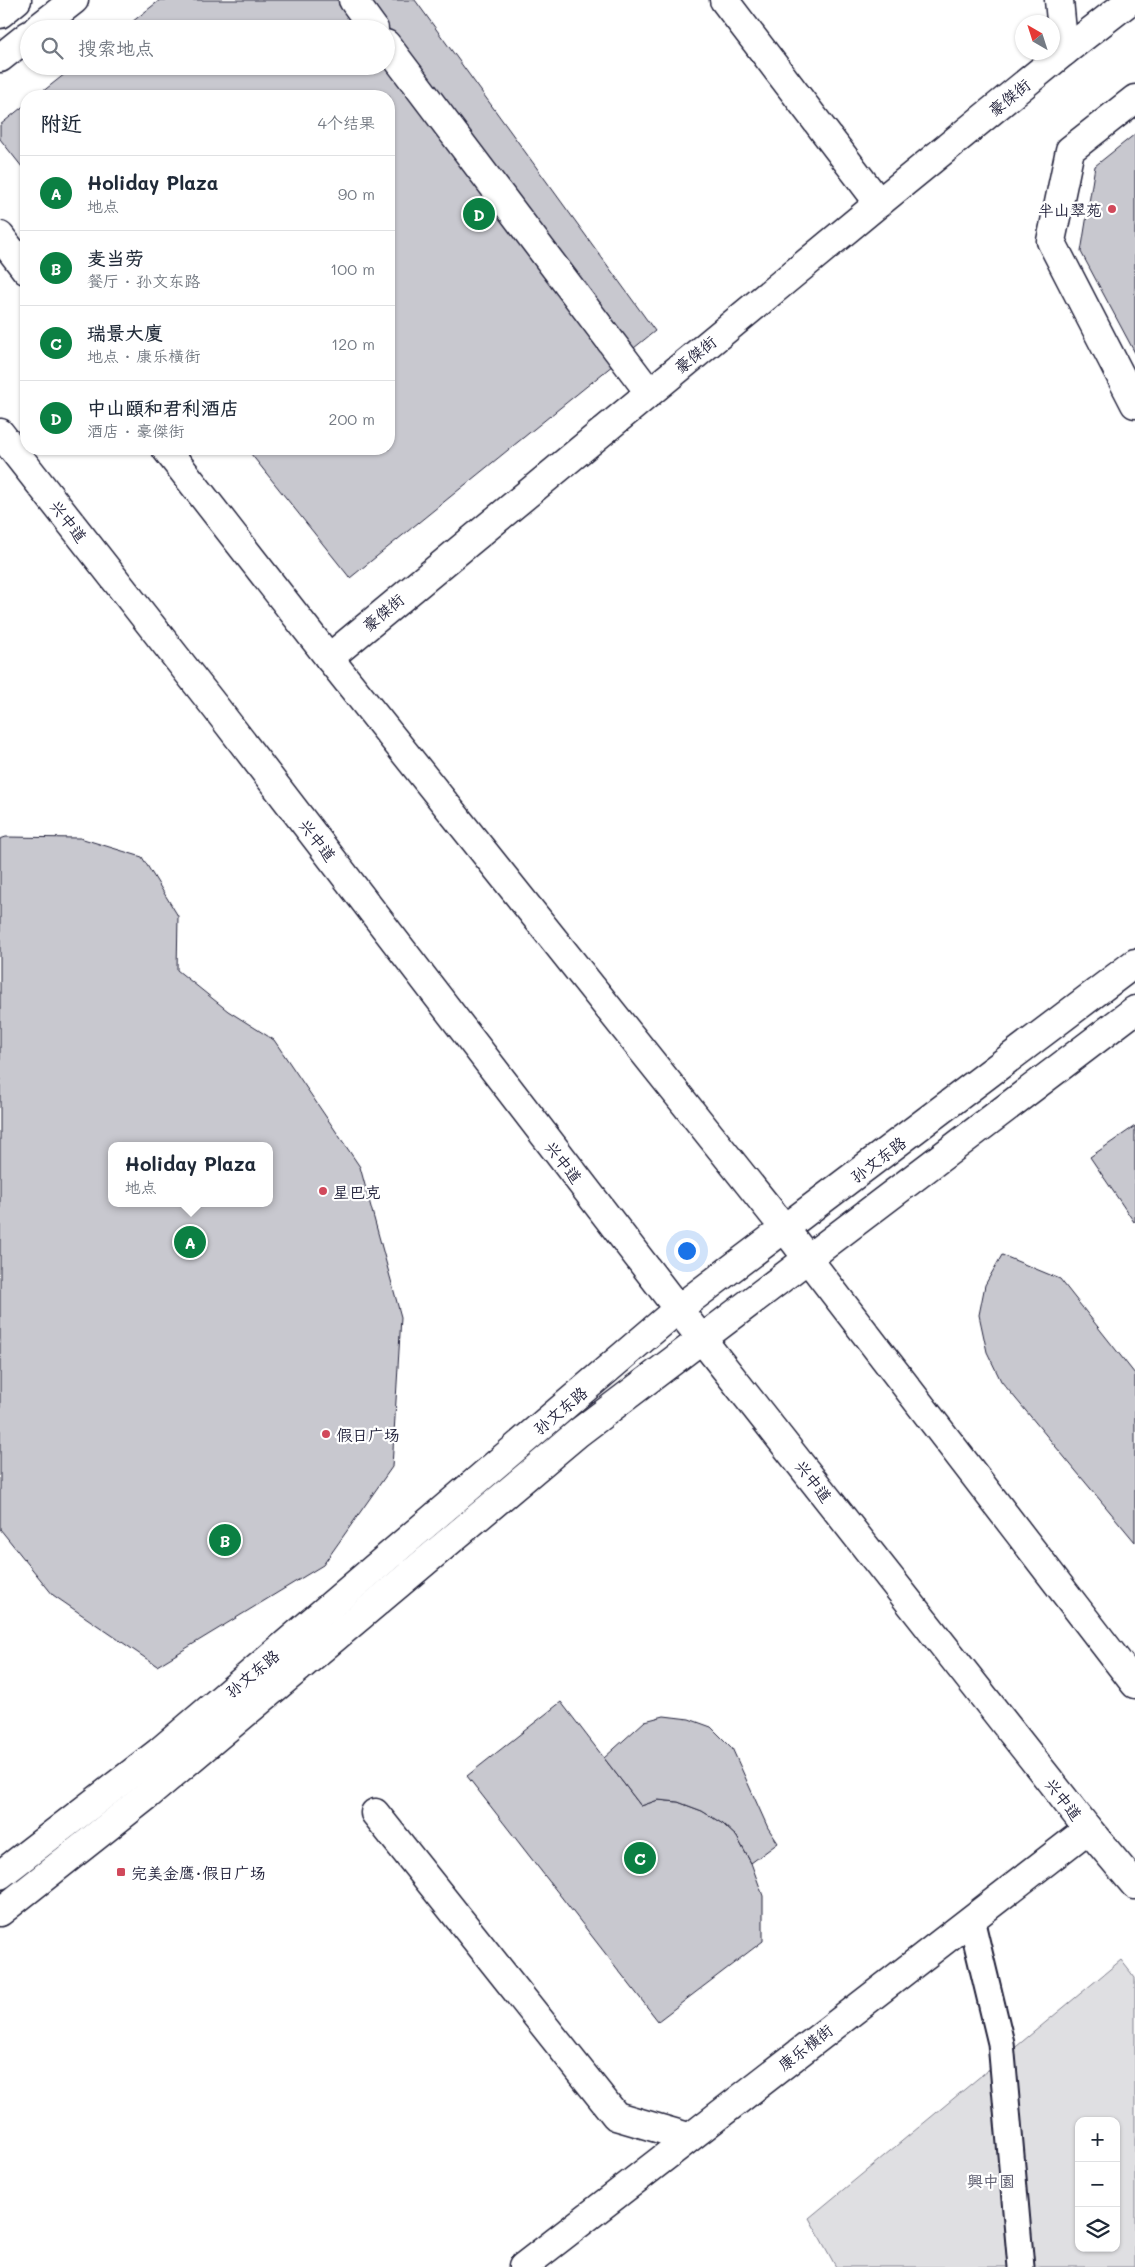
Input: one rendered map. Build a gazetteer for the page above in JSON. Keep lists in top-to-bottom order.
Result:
{
  "streets": {
    "main road": [
      "豪傑街",
      "兴中道",
      "孙文东路",
      "康乐横街"
    ]
  },
  "crossings": [
    ["兴中道", "孙文东路"],
    ["兴中道", "康乐横街"]
  ],
  "parks": ["興中園"],
  "places": {
    "other": ["半山翠苑", "星巴克", "假日广场"],
    "transit": ["完美金鹰·假日广场"]
  },
  "north": "top left",
  "page": {
    "search": "搜索地点",
    "heading": ["附近", "4个结果"],
    "list": [
      {
        "mark": "A",
        "name": "Holiday Plaza",
        "note": "地点",
        "value": "90 m"
      },
      {
        "mark": "B",
        "name": "麦当劳",
        "note": "餐厅 · 孙文东路",
        "value": "100 m"
      },
      {
        "mark": "C",
        "name": "瑞景大廈",
        "note": "地点 · 康乐横街",
        "value": "120 m"
      },
      {
        "mark": "D",
        "name": "中山頤和君利酒店",
        "note": "酒店 · 豪傑街",
        "value": "200 m"
      }
    ],
    "pins": [
      "D",
      "A",
      "B",
      "C"
    ],
    "popup": ["Holiday Plaza", "地点"],
    "map_buttons": ["+", "−"]
  }
}
